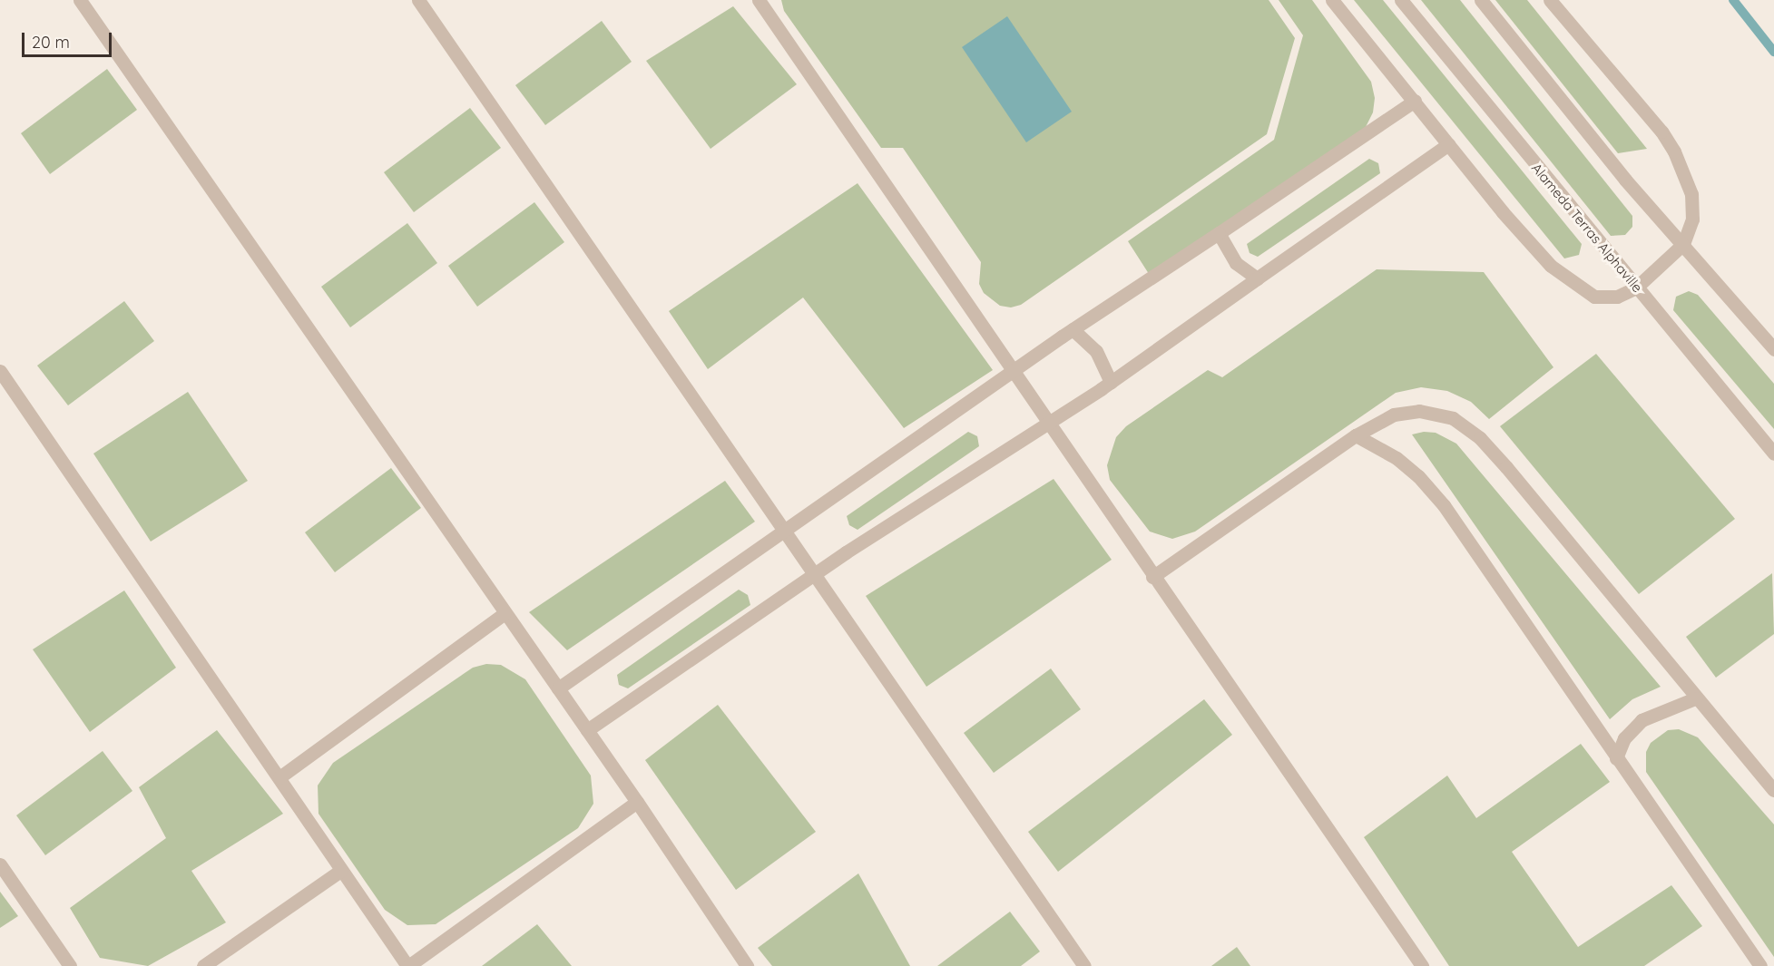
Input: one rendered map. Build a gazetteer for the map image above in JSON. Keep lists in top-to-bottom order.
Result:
{
  "streets": {
    "street": ["Alameda Terras Alphaville"]
  },
  "scale_bar": "20 m"
}
